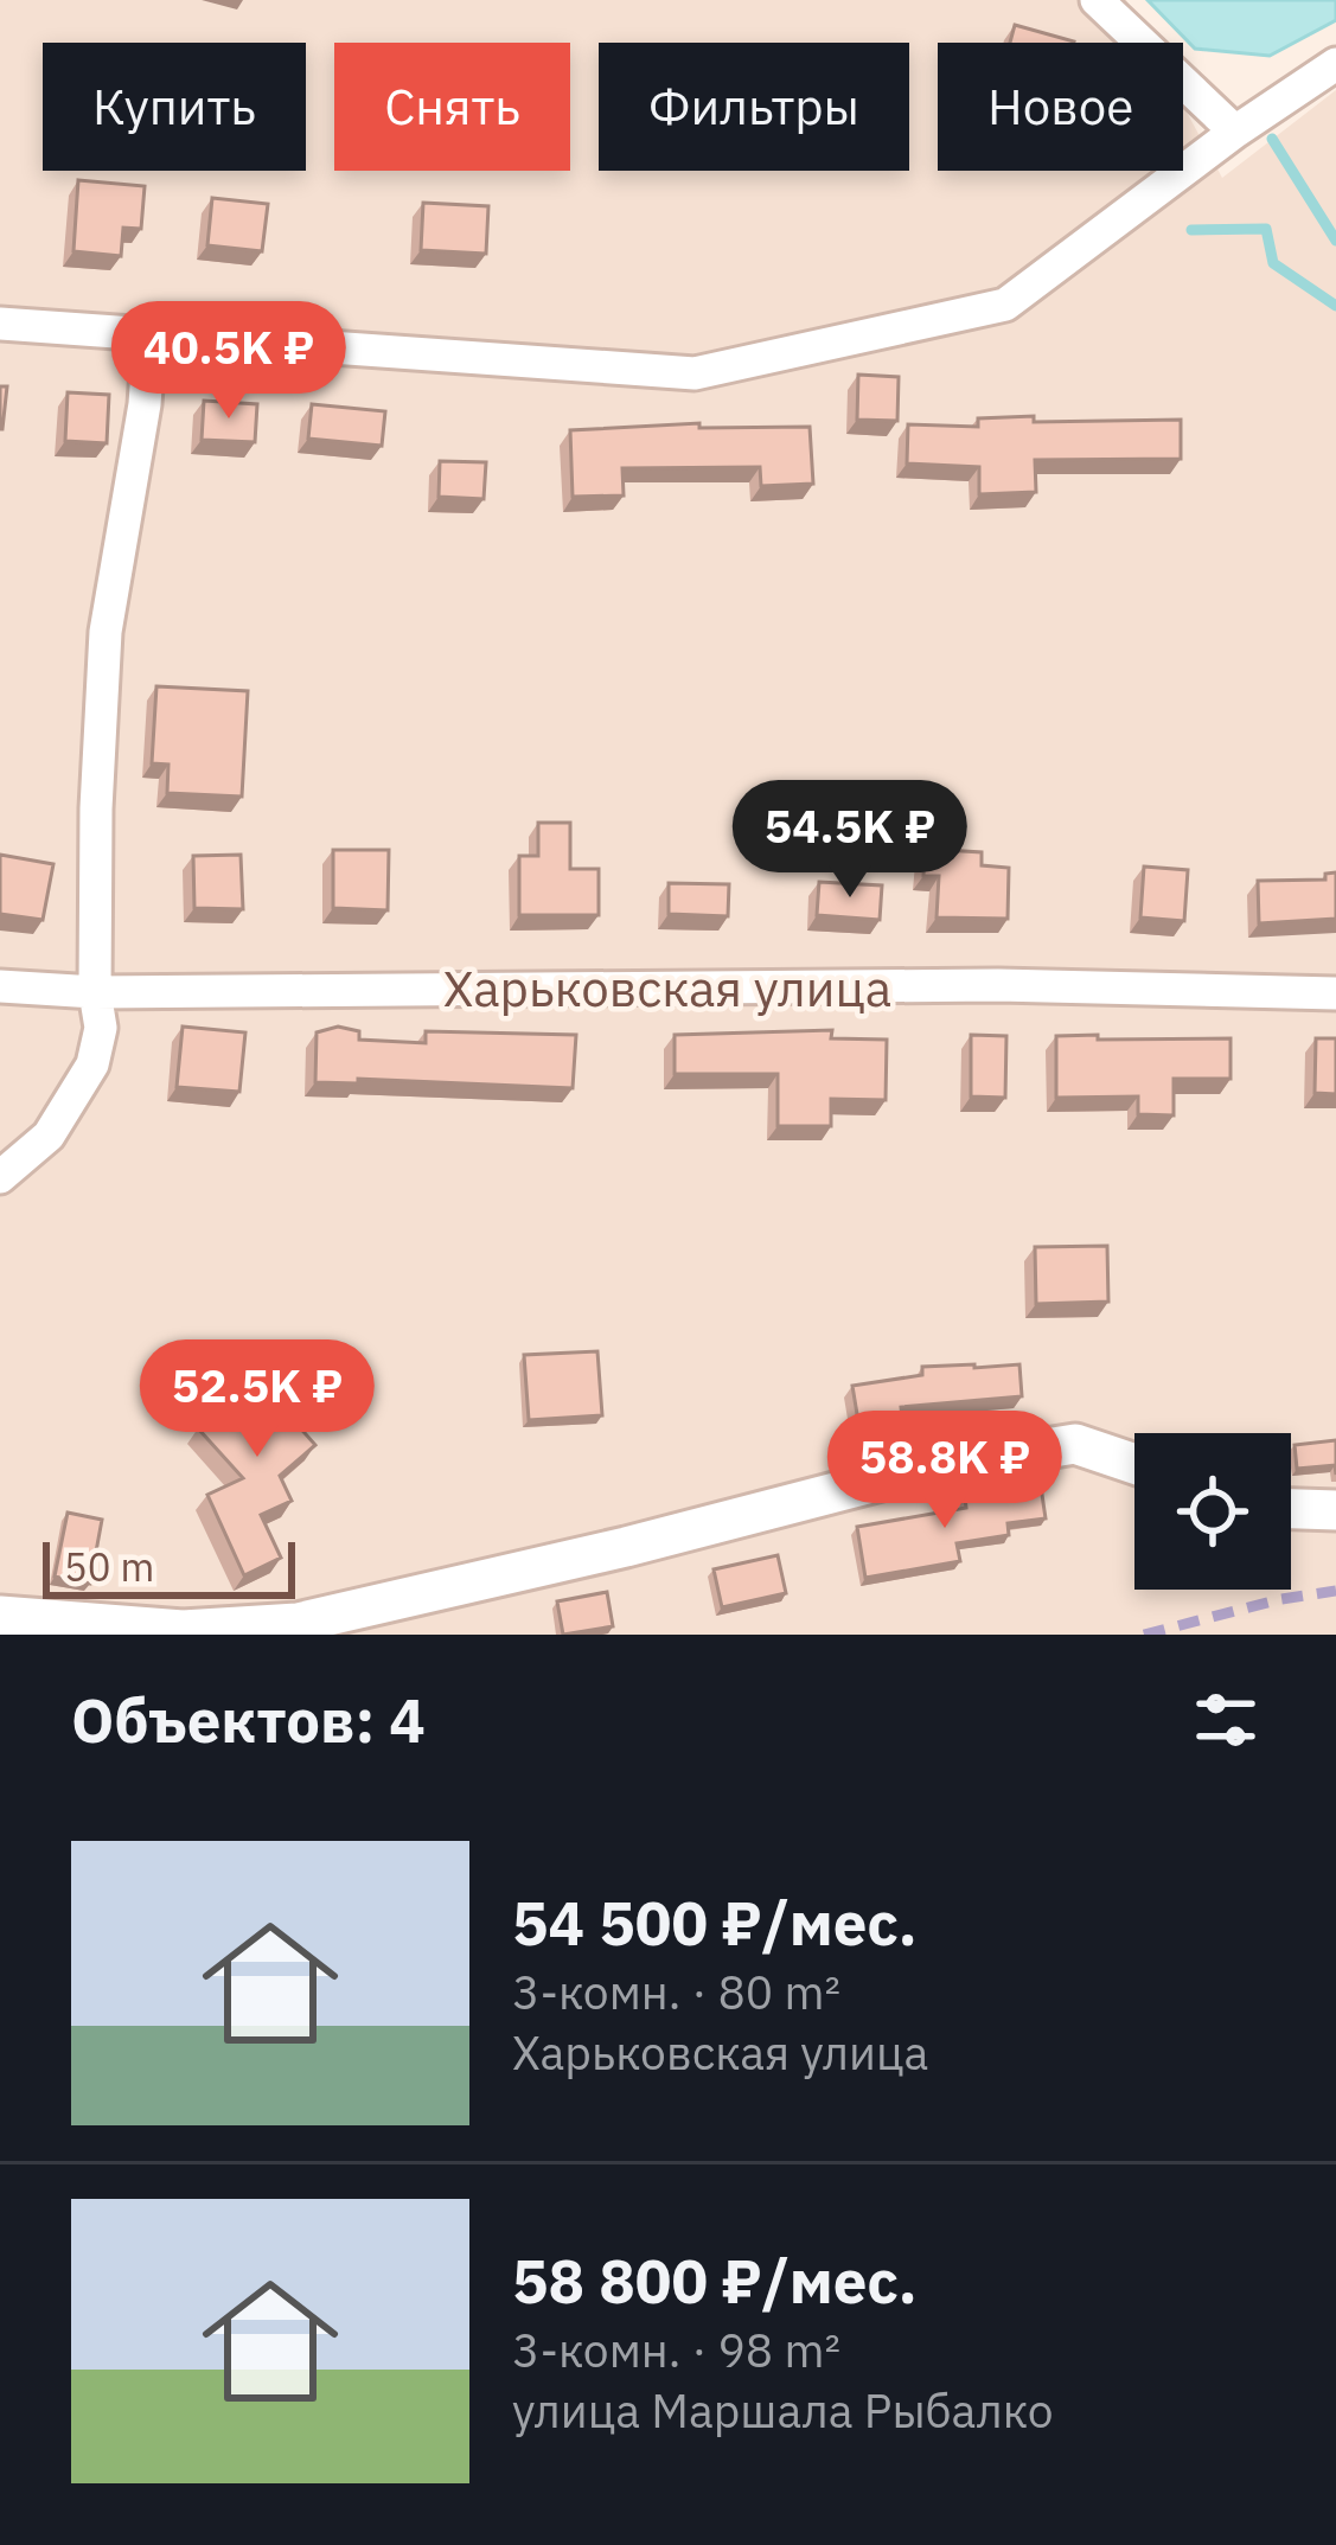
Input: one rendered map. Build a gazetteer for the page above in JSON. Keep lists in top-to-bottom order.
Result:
{
  "streets": {
    "street": ["Харьковская улица"]
  },
  "scale_bar": "50 m",
  "page": {
    "chip": [
      "Купить",
      "Снять",
      "Фильтры",
      "Новое"
    ],
    "price": [
      "40.5K ₽",
      "54.5K ₽",
      "52.5K ₽",
      "58.8K ₽"
    ],
    "scale": "50 m",
    "heading": "Объектов: 4",
    "list": [
      {
        "name": "54 500 ₽/мес.",
        "note": "3-комн. · 80 m² · Харьковская улица"
      },
      {
        "name": "58 800 ₽/мес.",
        "note": "3-комн. · 98 m² · улица Маршала Рыбалко"
      }
    ]
  }
}
